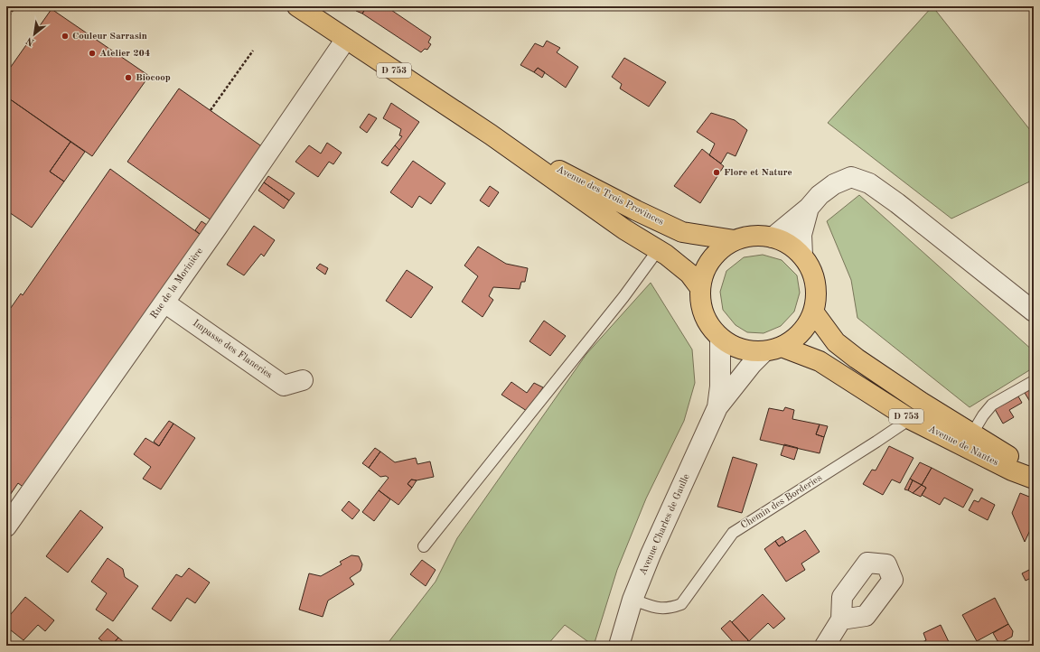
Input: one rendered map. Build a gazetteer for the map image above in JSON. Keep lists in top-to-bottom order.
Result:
{
  "streets": {
    "main road": ["D 753", "Avenue des Trois Provinces", "Avenue de Nantes"],
    "street": ["Rue de la Morinière", "Impasse des Flaneries", "Avenue Charles de Gaulle"],
    "lane": ["Chemin des Borderies"]
  },
  "crossings": [
    ["Avenue des Trois Provinces", "Rue de la Morinière"],
    ["Avenue des Trois Provinces", "Avenue de Nantes"],
    ["Avenue des Trois Provinces", "Avenue Charles de Gaulle"],
    ["Rue de la Morinière", "Impasse des Flaneries"],
    ["Avenue de Nantes", "Chemin des Borderies"],
    ["Avenue de Nantes", "Avenue Charles de Gaulle"],
    ["Chemin des Borderies", "Avenue Charles de Gaulle"]
  ],
  "places": [
    "Couleur Sarrasin",
    "Atelier 204",
    "Biocoop",
    "Flore et Nature"
  ],
  "north": "bottom left"
}
